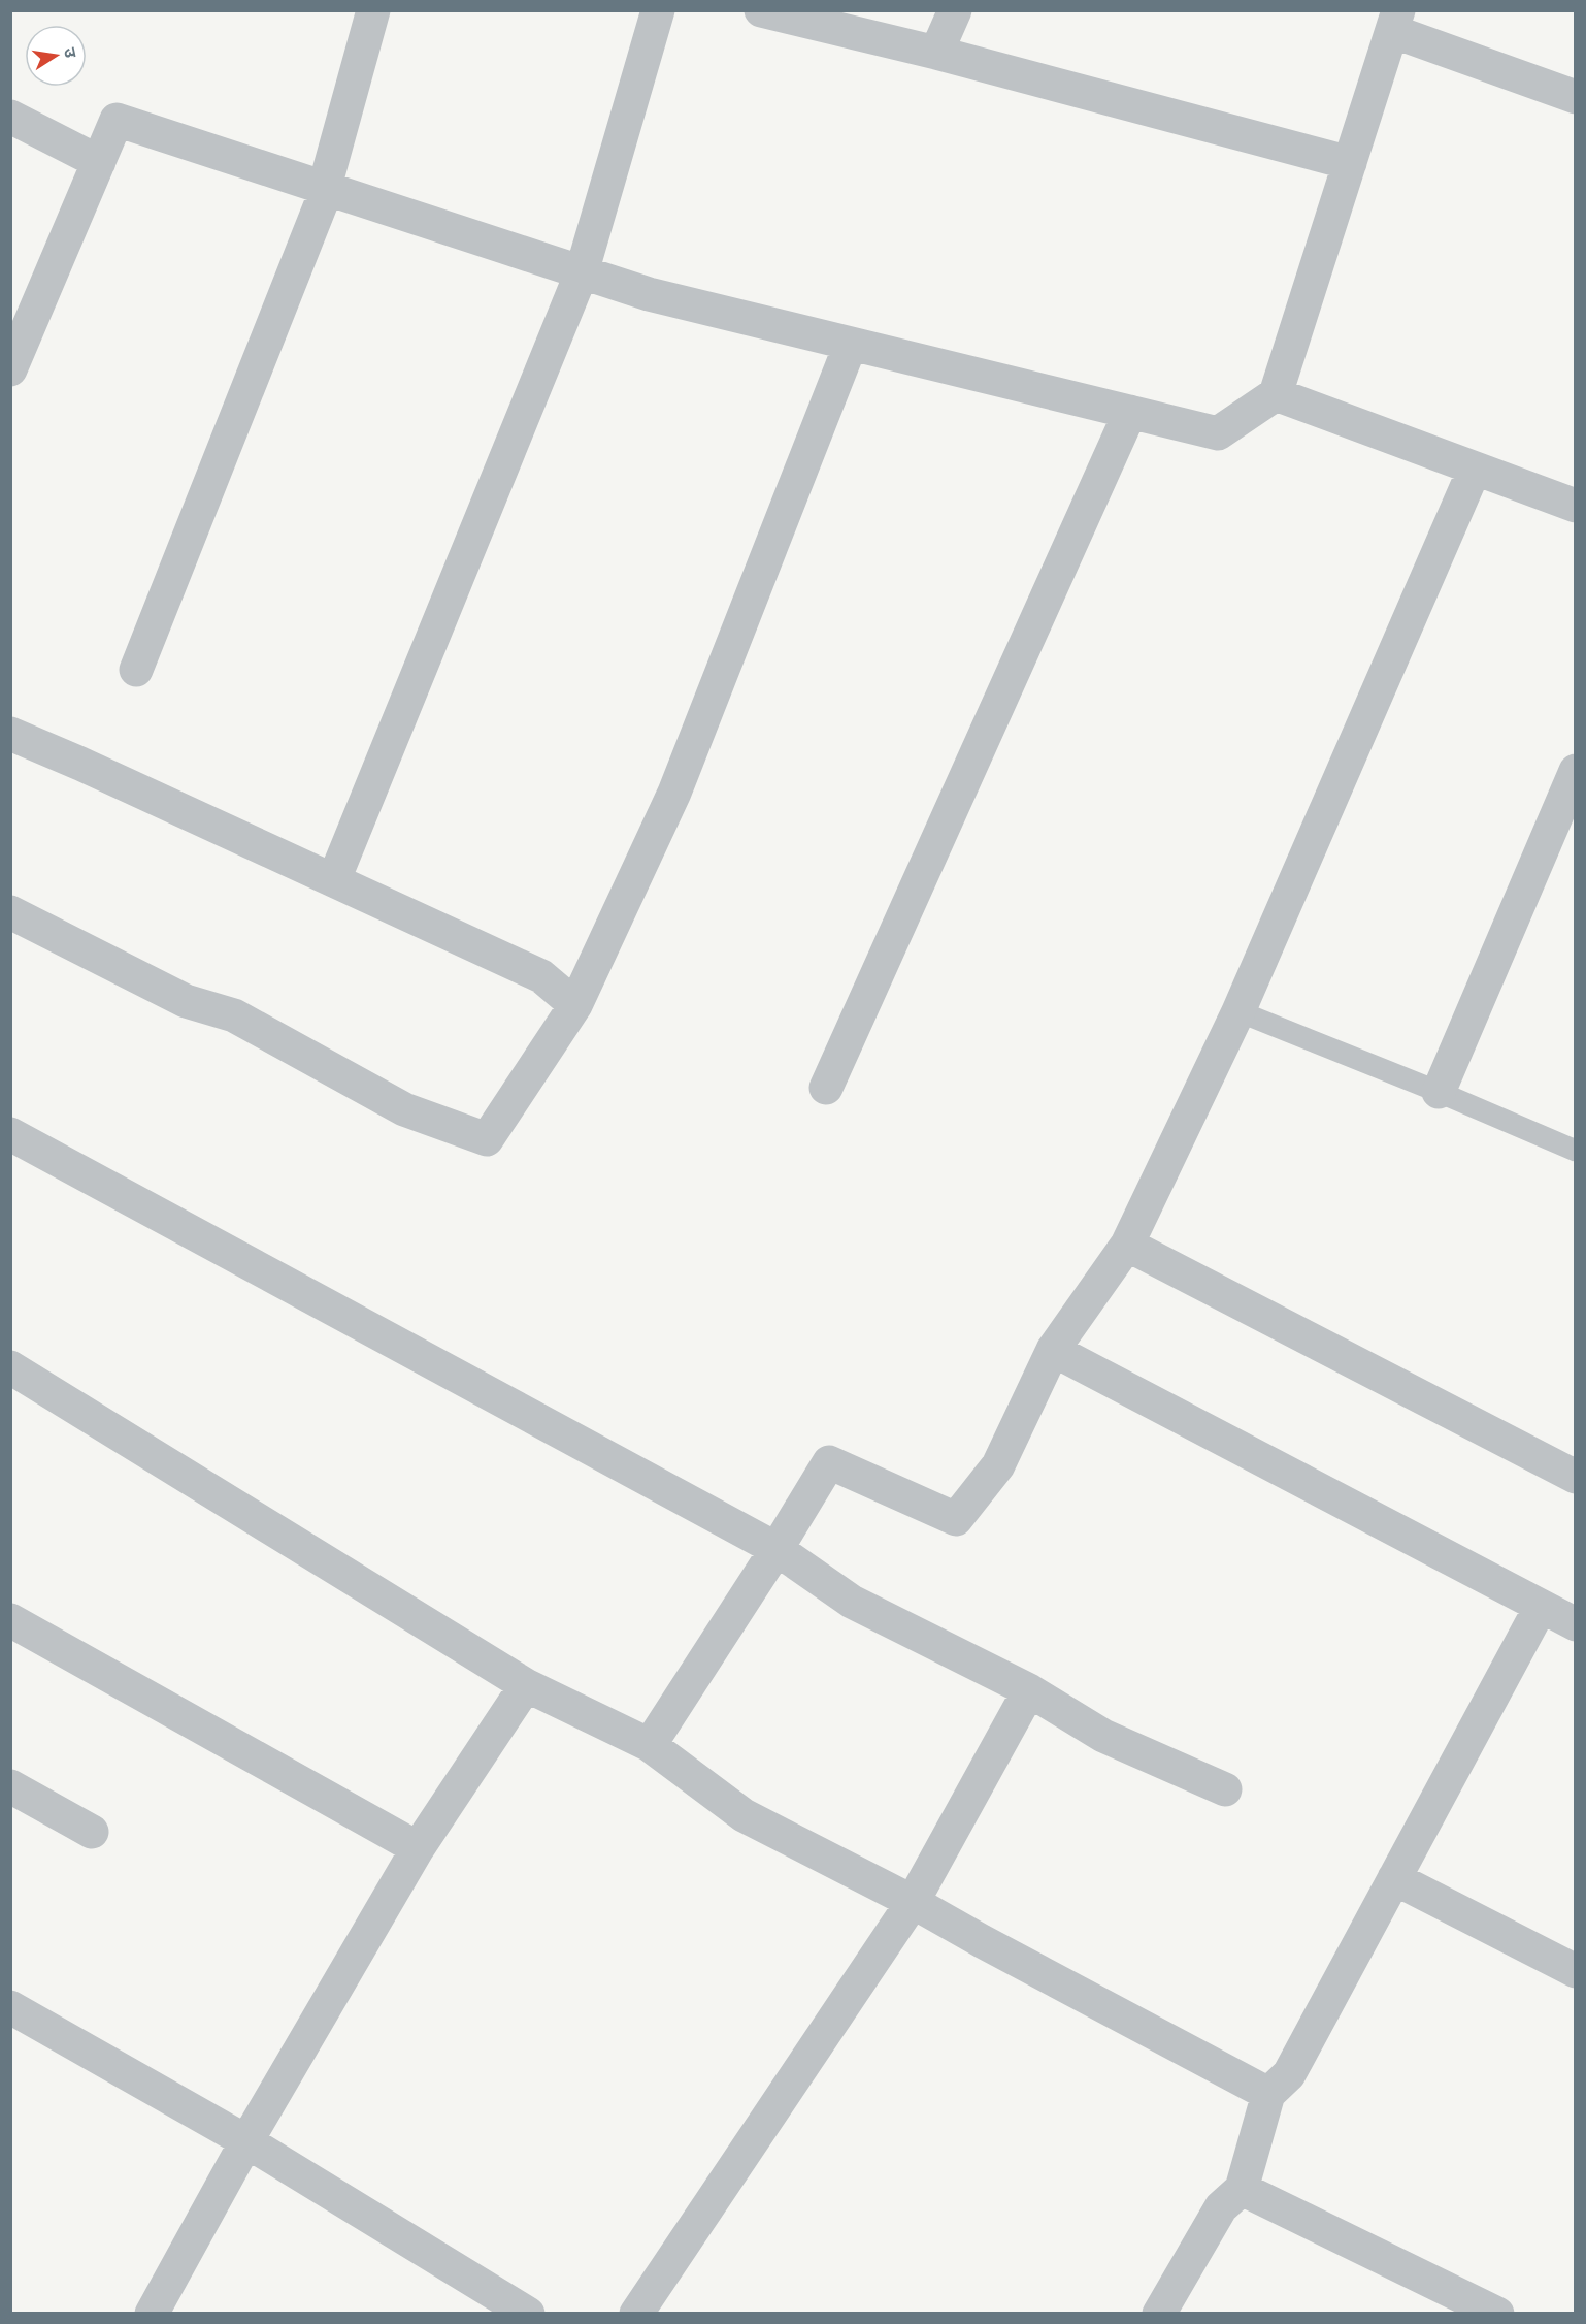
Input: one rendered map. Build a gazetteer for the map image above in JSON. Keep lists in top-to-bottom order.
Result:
{
  "north": "right"
}
